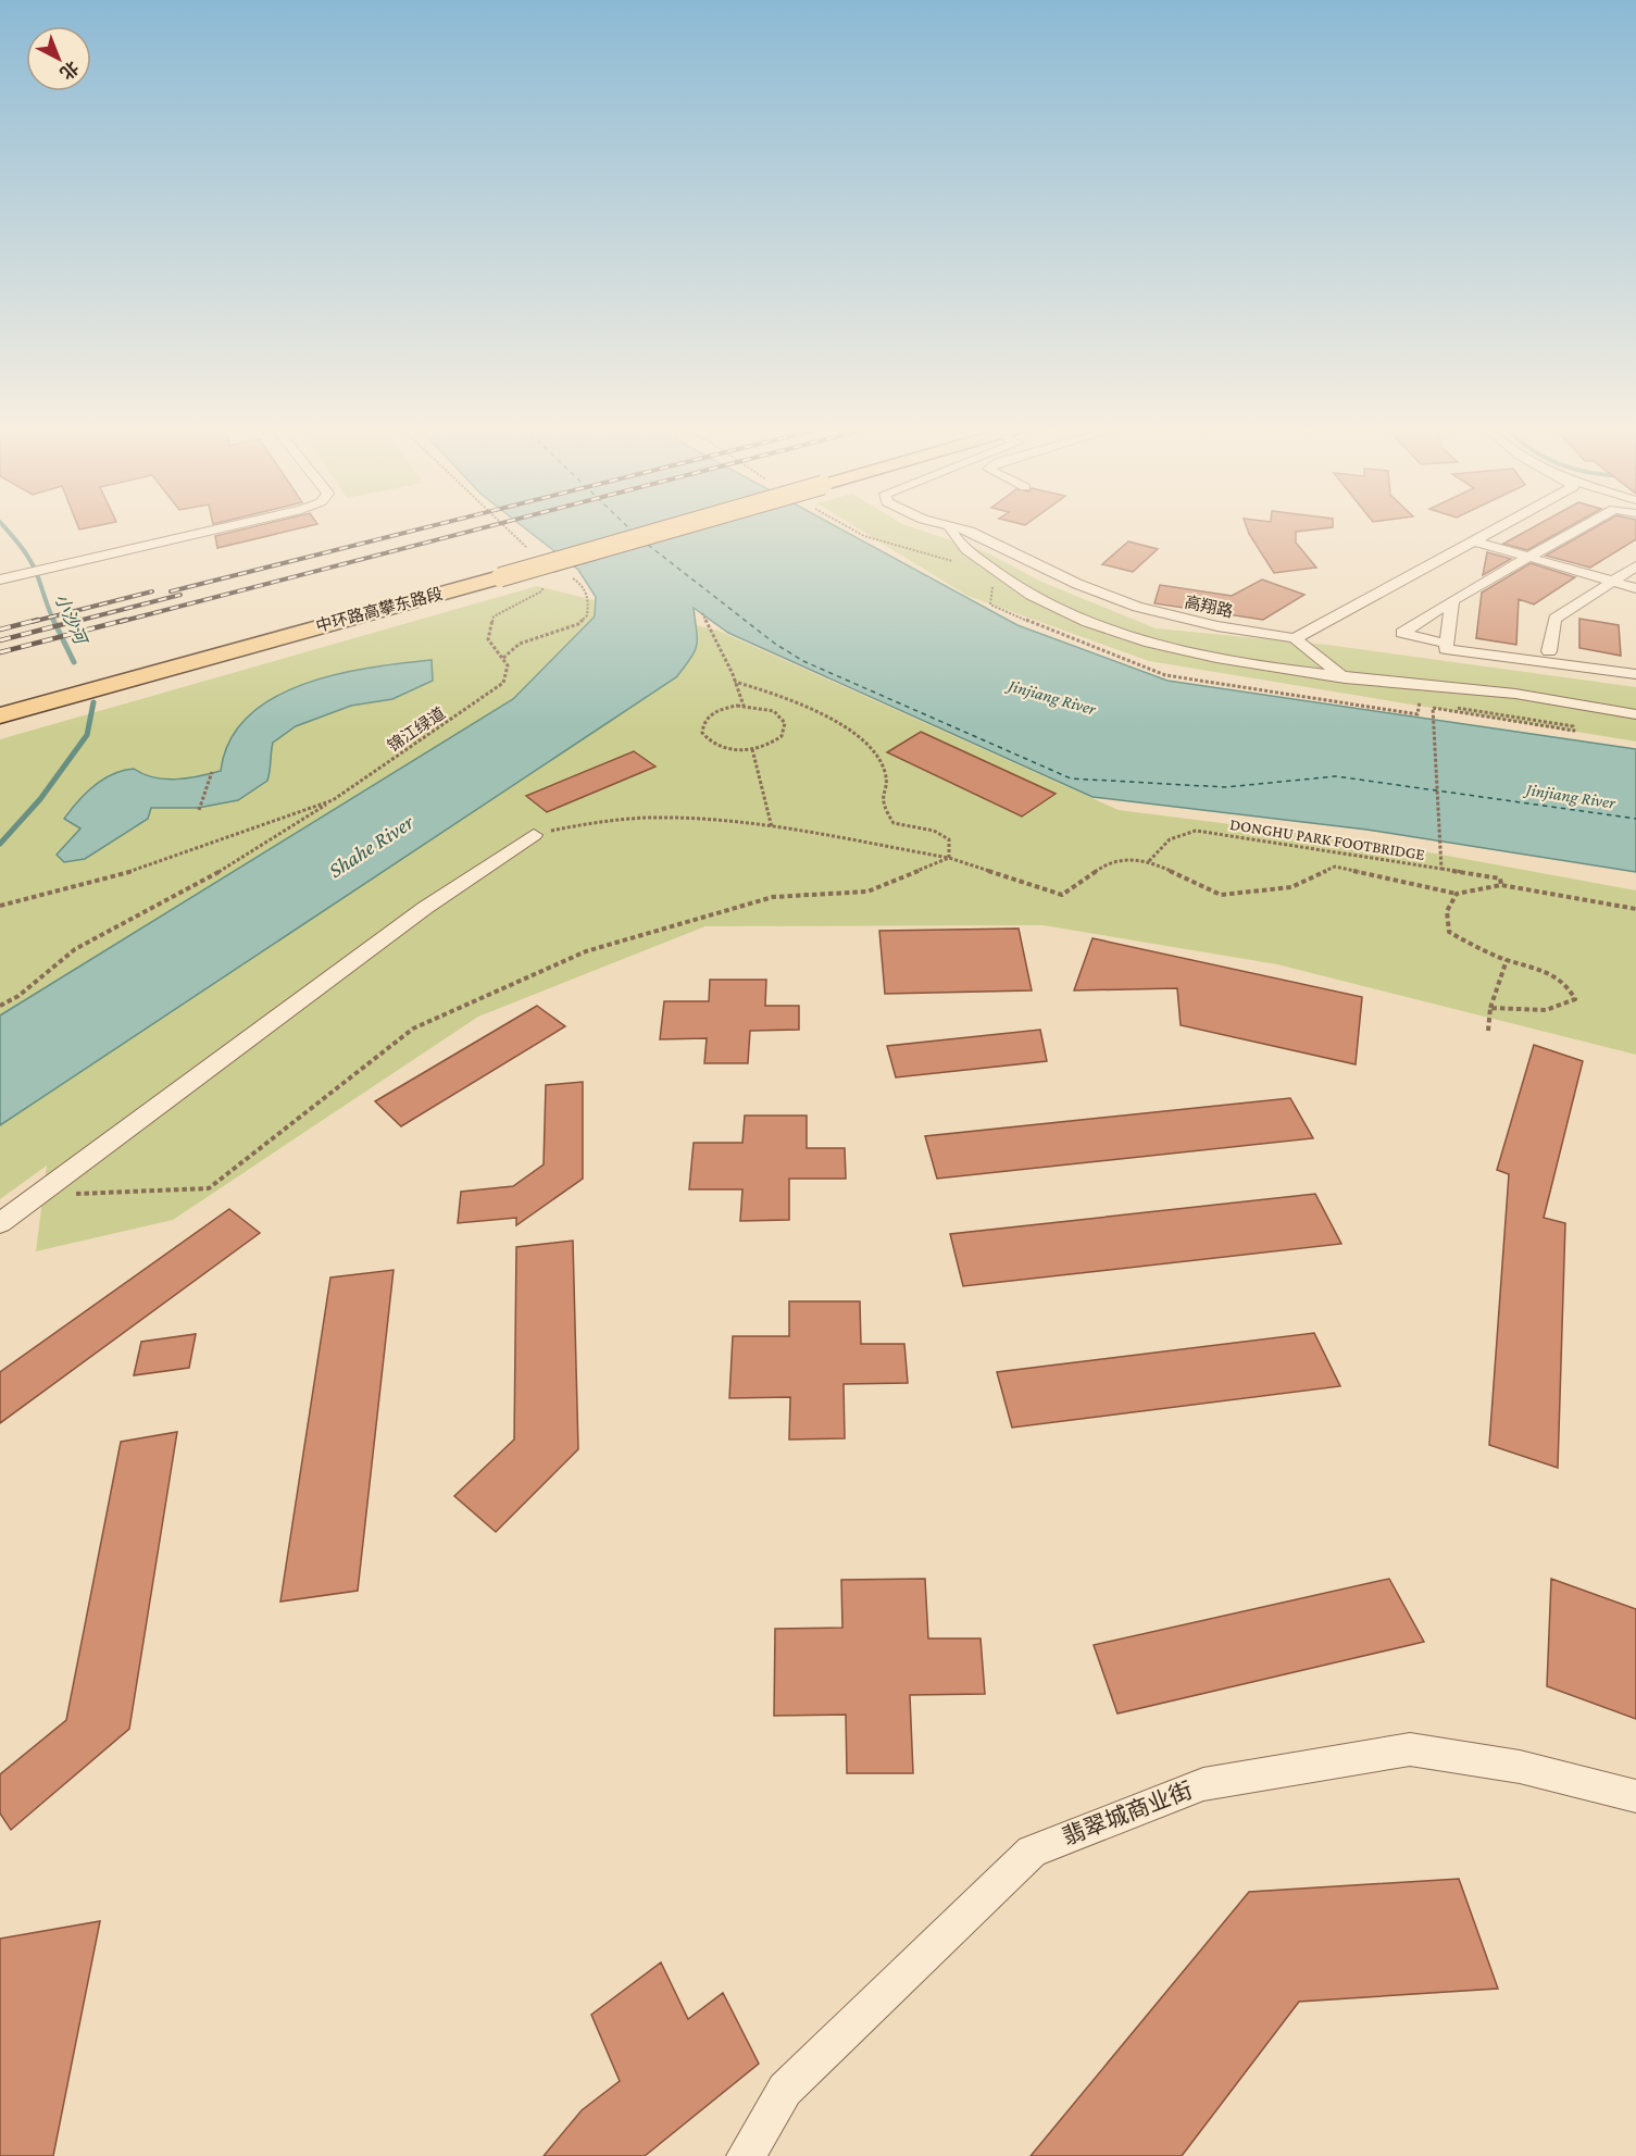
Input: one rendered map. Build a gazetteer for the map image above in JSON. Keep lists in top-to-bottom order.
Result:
{
  "streets": {
    "main road": ["中环路高攀东路段"],
    "street": ["高翔路", "翡翠城商业街"],
    "path": ["锦江绿道", "DONGHU PARK FOOTBRIDGE"]
  },
  "water": ["小沙河", "Jinjiang River", "Shahe River"],
  "north": "bottom right"
}
